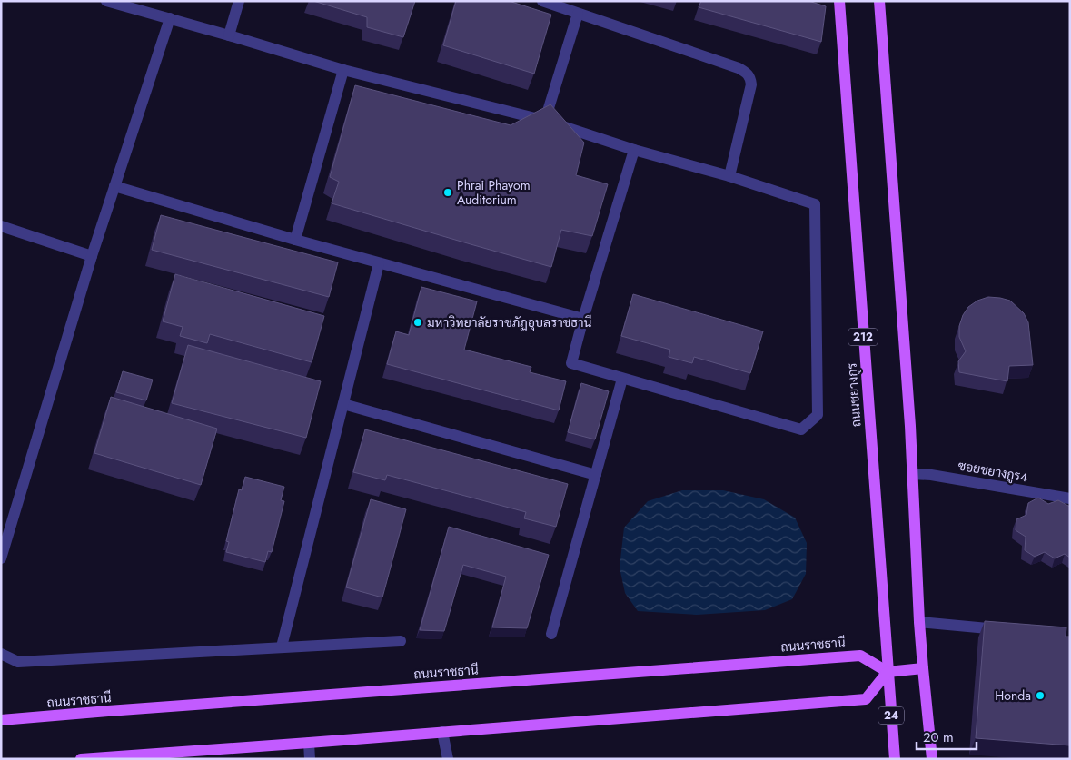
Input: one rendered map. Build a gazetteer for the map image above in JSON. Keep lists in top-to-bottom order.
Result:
{
  "streets": {
    "main road": [
      "212",
      "ถนนชยางกูร",
      "ถนนราชธานี",
      "24"
    ],
    "street": ["ซอยชยางกูร4"]
  },
  "crossings": [
    ["ถนนชยางกูร", "ถนนราชธานี"]
  ],
  "places": ["Phrai Phayom Auditorium", "มหาวิทยาลัยราชภัฏอุบลราชธานี", "Honda"],
  "scale_bar": "20 m"
}
